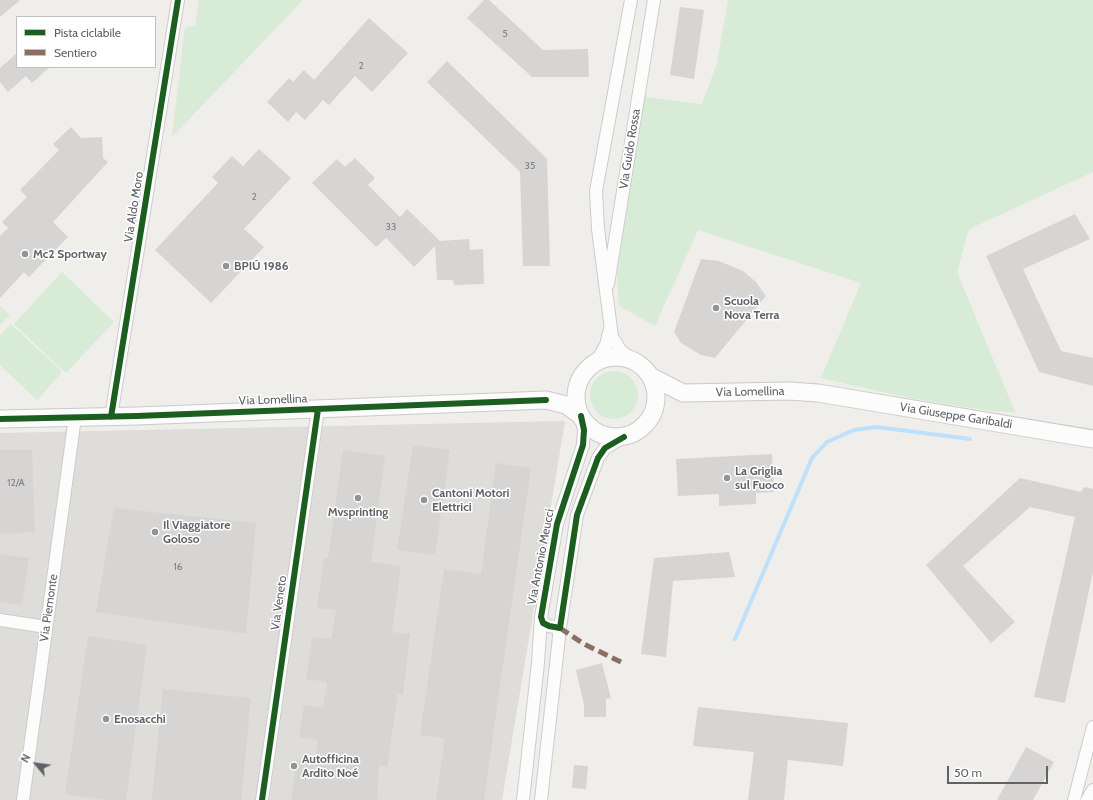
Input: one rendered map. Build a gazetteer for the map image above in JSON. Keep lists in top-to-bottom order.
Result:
{
  "streets": {
    "main road": ["Via Lomellina", "Via Giuseppe Garibaldi"],
    "street": [
      "Via Guido Rossa",
      "Via Aldo Moro",
      "Via Antonio Meucci",
      "Via Veneto",
      "Via Piemonte"
    ]
  },
  "crossings": [
    ["Via Guido Rossa", "Via Lomellina"],
    ["Via Guido Rossa", "Via Antonio Meucci"],
    ["Via Aldo Moro", "Via Lomellina"],
    ["Via Lomellina", "Via Giuseppe Garibaldi"],
    ["Via Lomellina", "Via Antonio Meucci"],
    ["Via Lomellina", "Via Veneto"],
    ["Via Lomellina", "Via Piemonte"]
  ],
  "places": [
    "Mc2 Sportway",
    "BPIÚ 1986",
    "Scuola Nova Terra",
    "La Griglia sul Fuoco",
    "Mvsprinting",
    "Cantoni Motori Elettrici",
    "Il Viaggiatore Goloso",
    "Enosacchi",
    "Autofficina Ardito Noé"
  ],
  "house_numbers": [
    "5",
    "2",
    "35",
    "2",
    "33",
    "12/A",
    "16"
  ],
  "legend": ["Pista ciclabile", "Sentiero"],
  "scale_bar": "50 m",
  "north": "top left"
}
